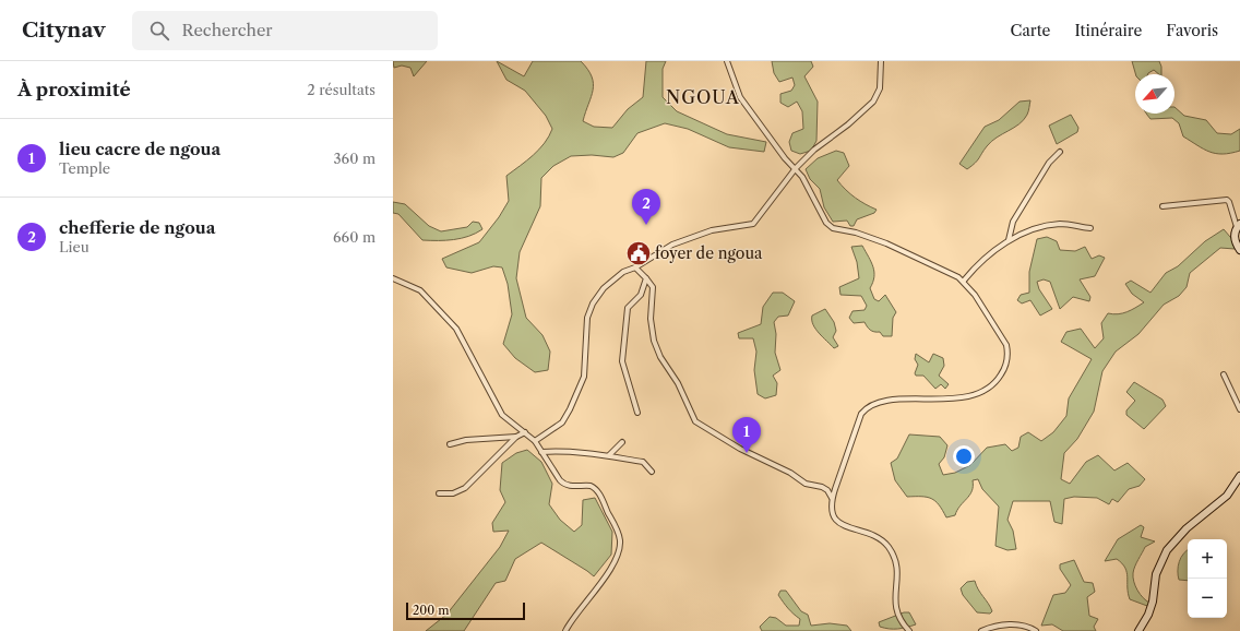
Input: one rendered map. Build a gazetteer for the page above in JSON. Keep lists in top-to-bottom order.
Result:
{
  "districts": ["NGOUA"],
  "places": {
    "public building": ["foyer de ngoua"]
  },
  "scale_bar": "200 m",
  "north": "bottom left",
  "page": {
    "header": "Citynav",
    "search": "Rechercher",
    "nav": ["Carte", "Itinéraire", "Favoris"],
    "heading": ["À proximité", "2 résultats"],
    "list": [
      {
        "mark": "1",
        "name": "lieu cacre de ngoua",
        "note": "Temple",
        "value": "360 m"
      },
      {
        "mark": "2",
        "name": "chefferie de ngoua",
        "note": "Lieu",
        "value": "660 m"
      }
    ],
    "pins": ["2", "1"],
    "map_buttons": ["+", "−"],
    "scale": "200 m"
  }
}
